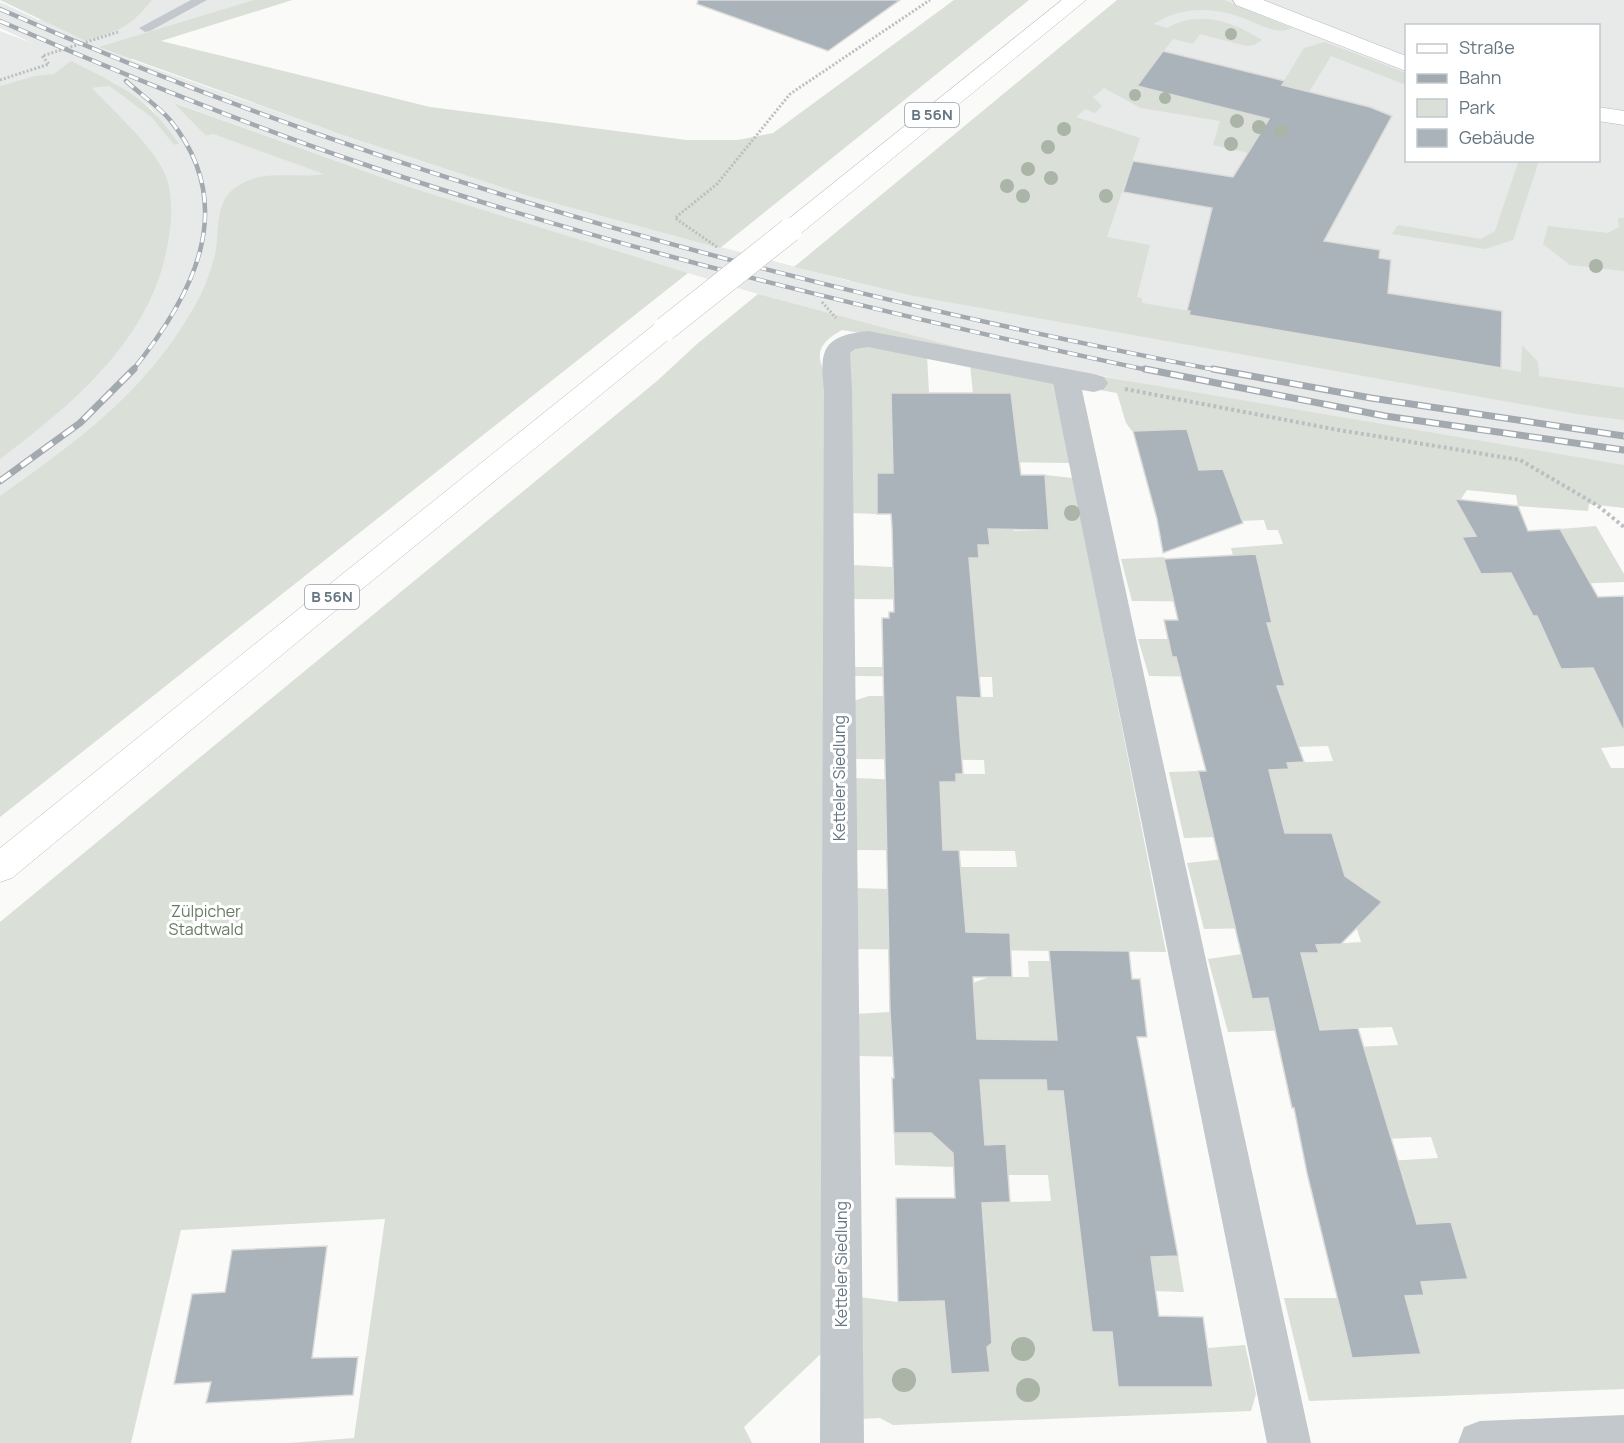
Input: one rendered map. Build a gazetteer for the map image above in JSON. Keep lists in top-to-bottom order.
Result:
{
  "streets": {
    "main road": ["B 56N"],
    "street": ["Ketteler Siedlung"]
  },
  "parks": ["Zülpicher Stadtwald"],
  "legend": [
    "Straße",
    "Bahn",
    "Park",
    "Gebäude"
  ]
}
